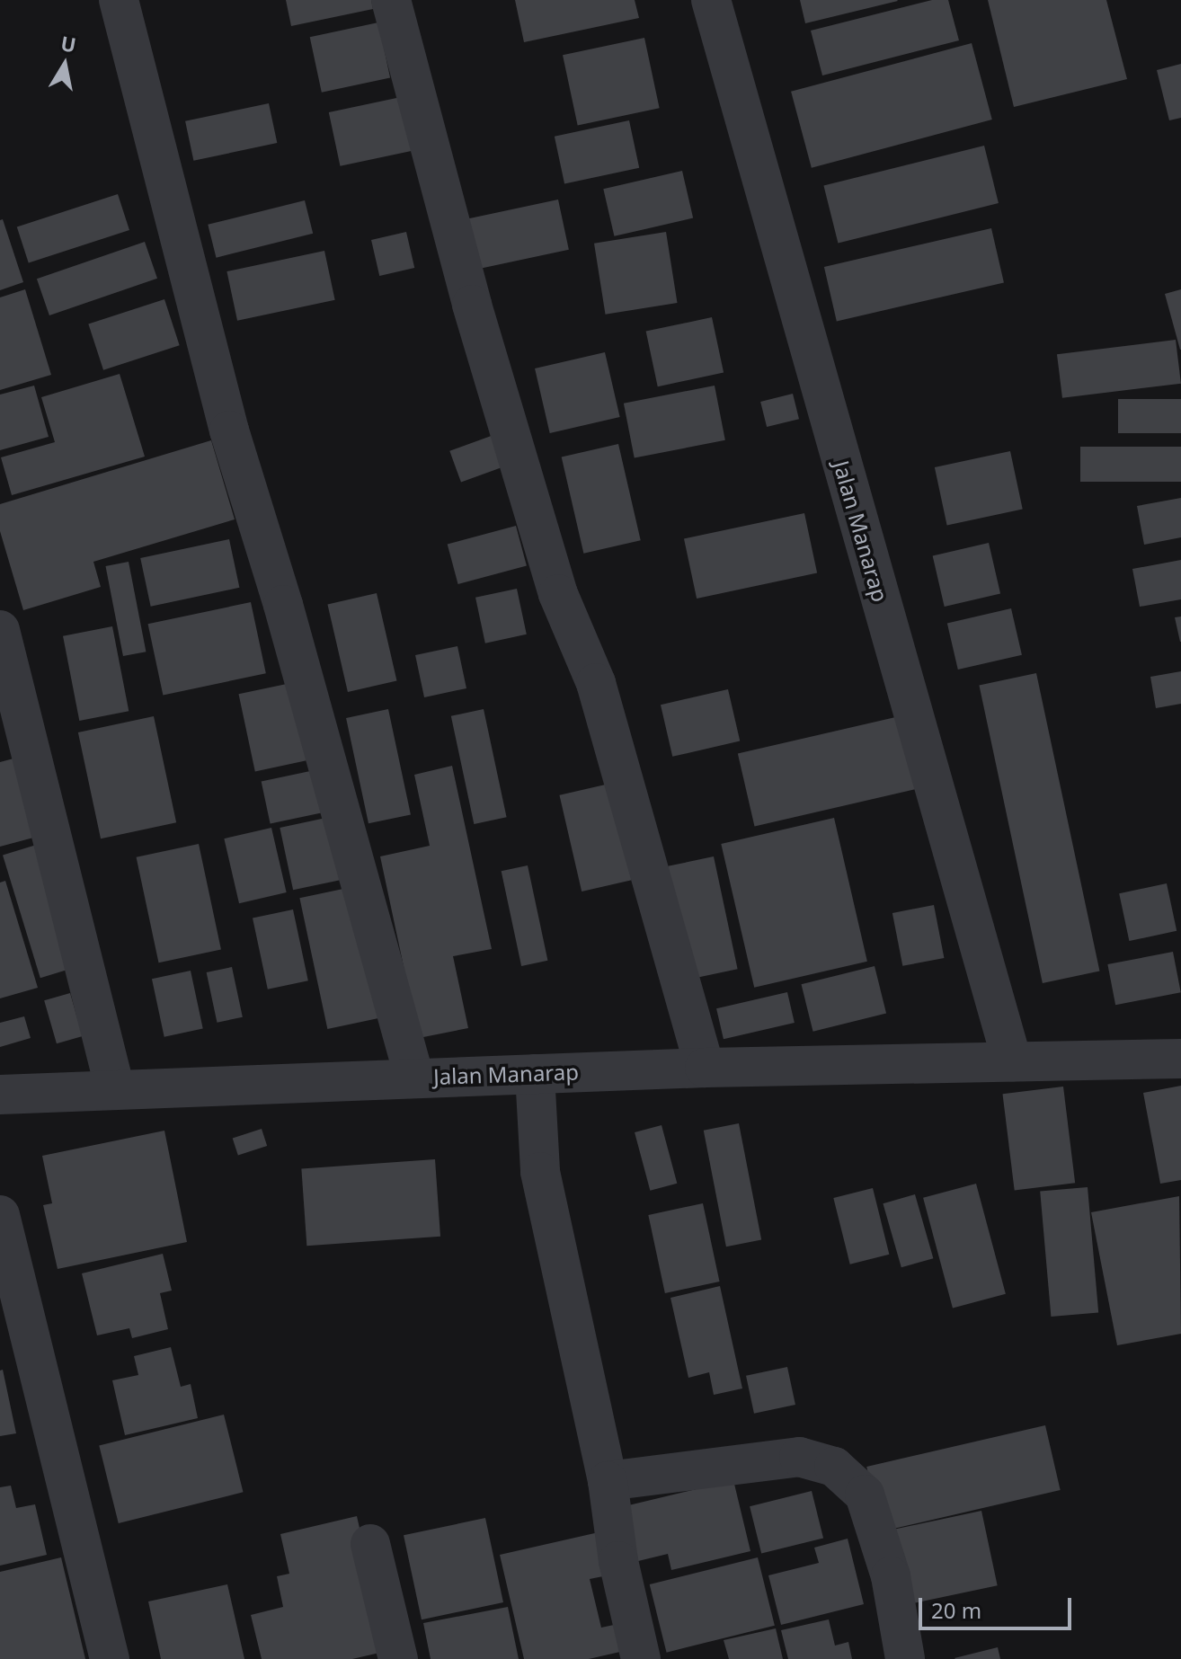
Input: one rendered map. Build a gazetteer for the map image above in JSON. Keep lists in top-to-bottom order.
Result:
{
  "streets": {
    "street": ["Jalan Manarap"]
  },
  "scale_bar": "20 m",
  "north": "top"
}
